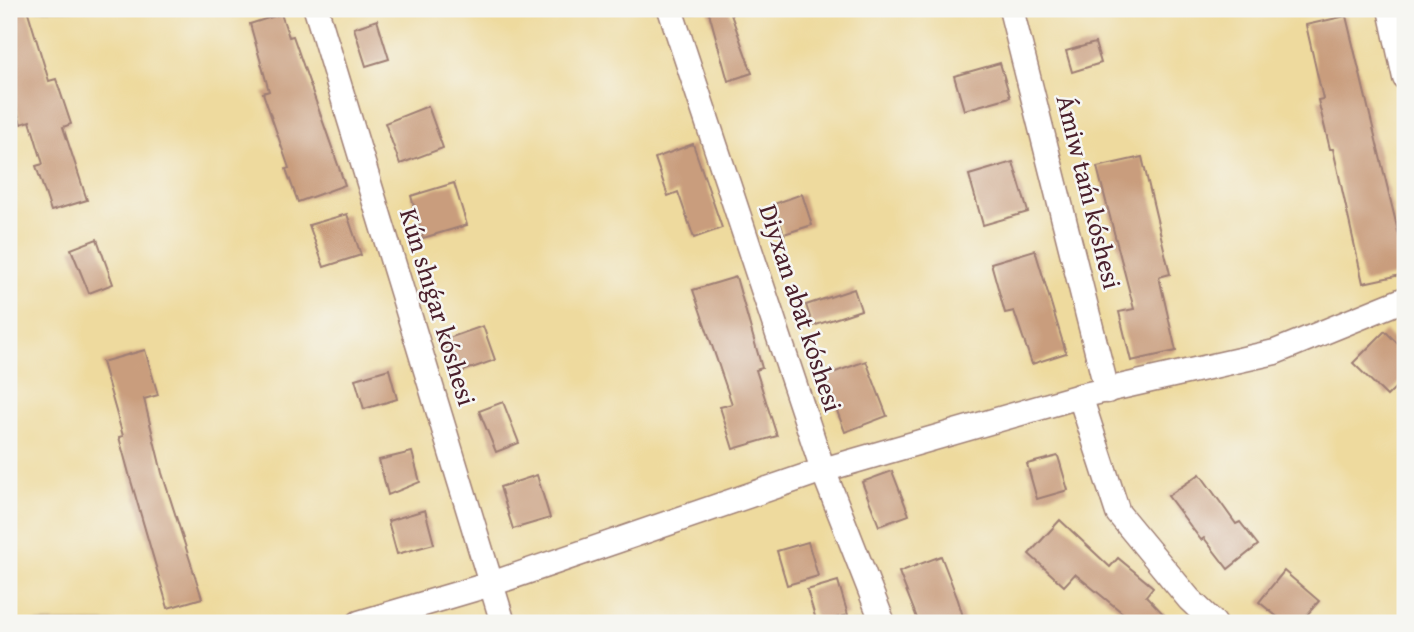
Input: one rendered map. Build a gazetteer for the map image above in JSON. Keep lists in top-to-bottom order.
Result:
{
  "streets": {
    "street": ["Ámiw tańı kóshesi", "Kún shıǵar kóshesi", "Diyxan abat kóshesi"]
  }
}
